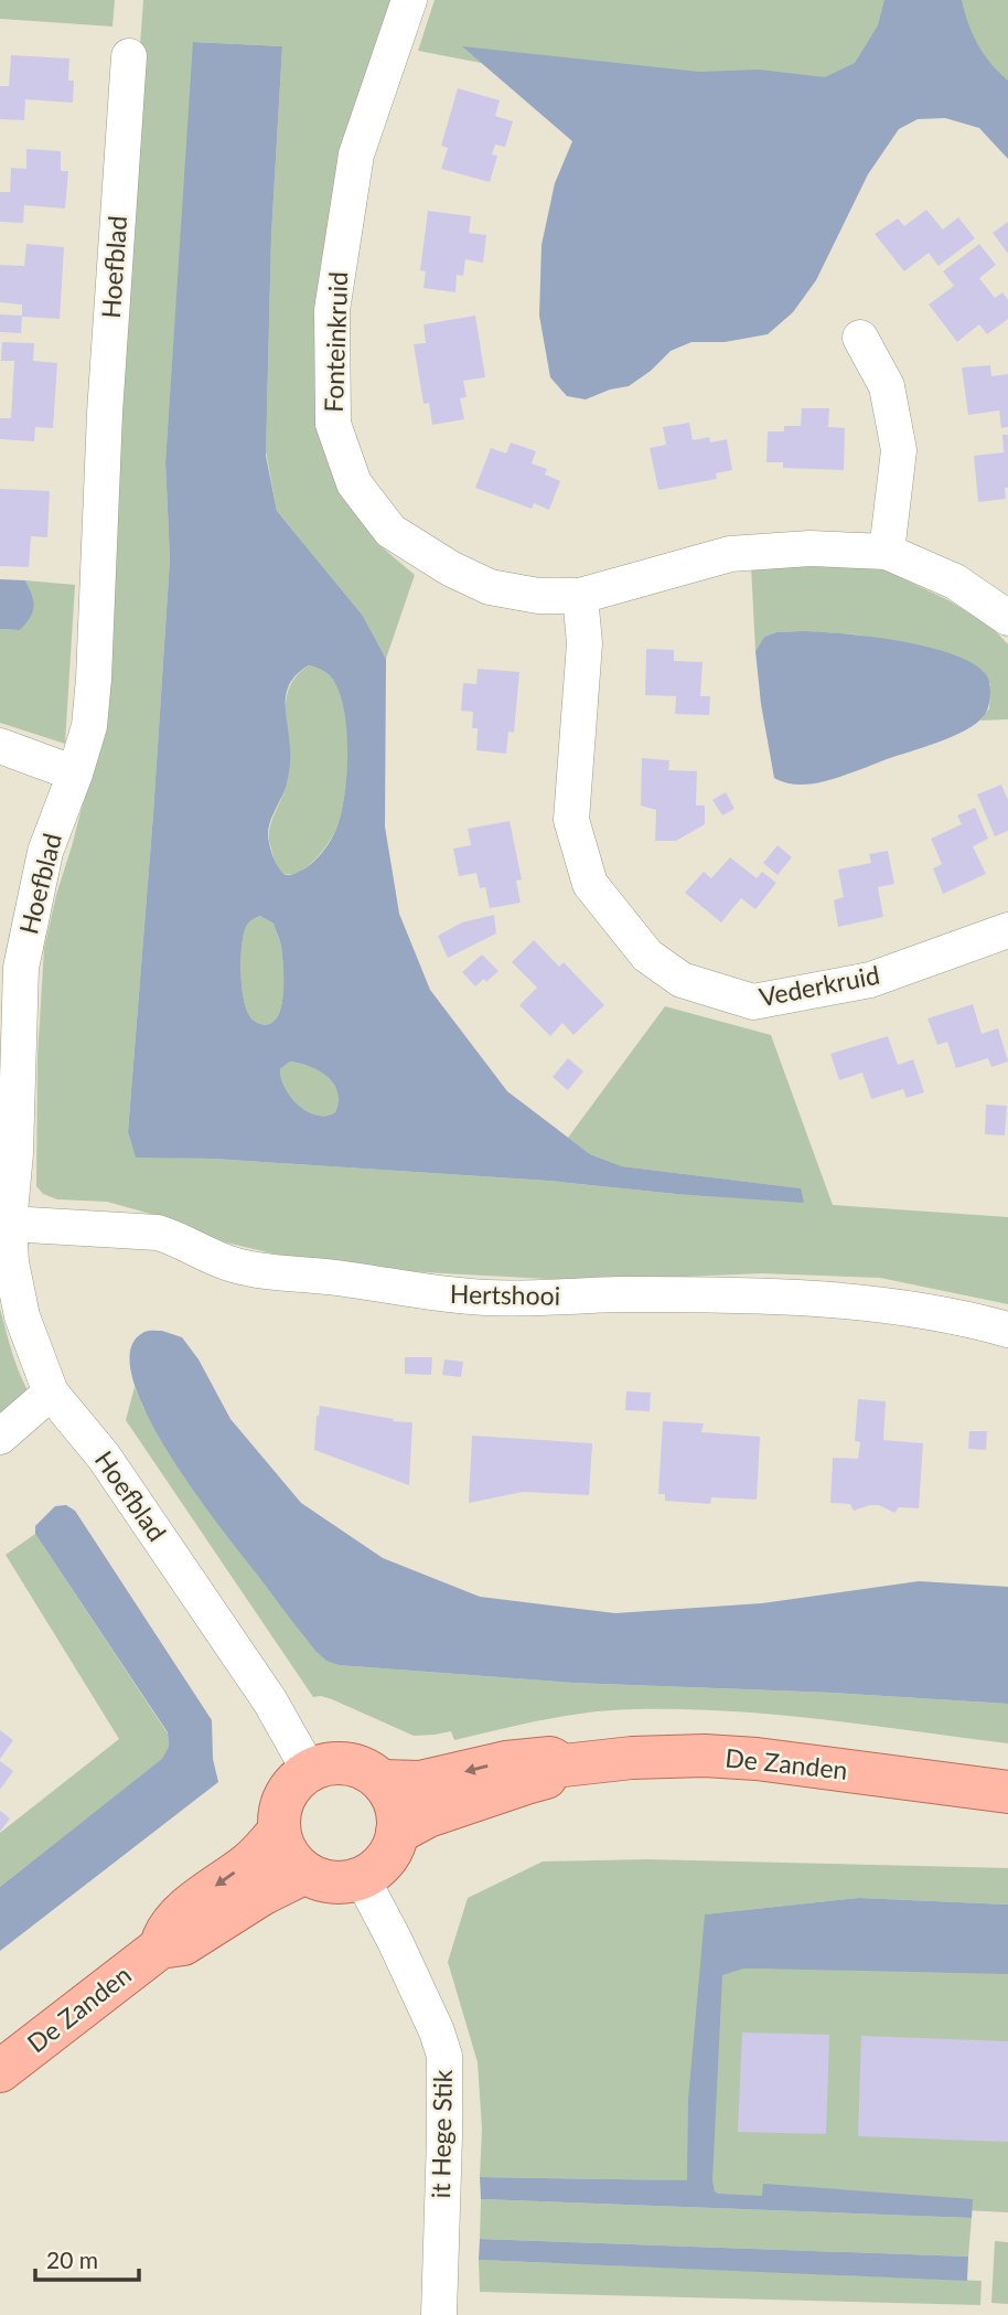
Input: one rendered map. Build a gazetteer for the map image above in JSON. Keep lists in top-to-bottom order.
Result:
{
  "streets": {
    "main road": ["De Zanden"],
    "street": [
      "Hoefblad",
      "Fonteinkruid",
      "Vederkruid",
      "Hertshooi",
      "it Hege Stik"
    ]
  },
  "crossings": [
    ["Hoefblad", "Hertshooi"],
    ["Hoefblad", "De Zanden"],
    ["Hoefblad", "it Hege Stik"],
    ["Fonteinkruid", "Vederkruid"],
    ["De Zanden", "it Hege Stik"]
  ],
  "scale_bar": "20 m"
}
